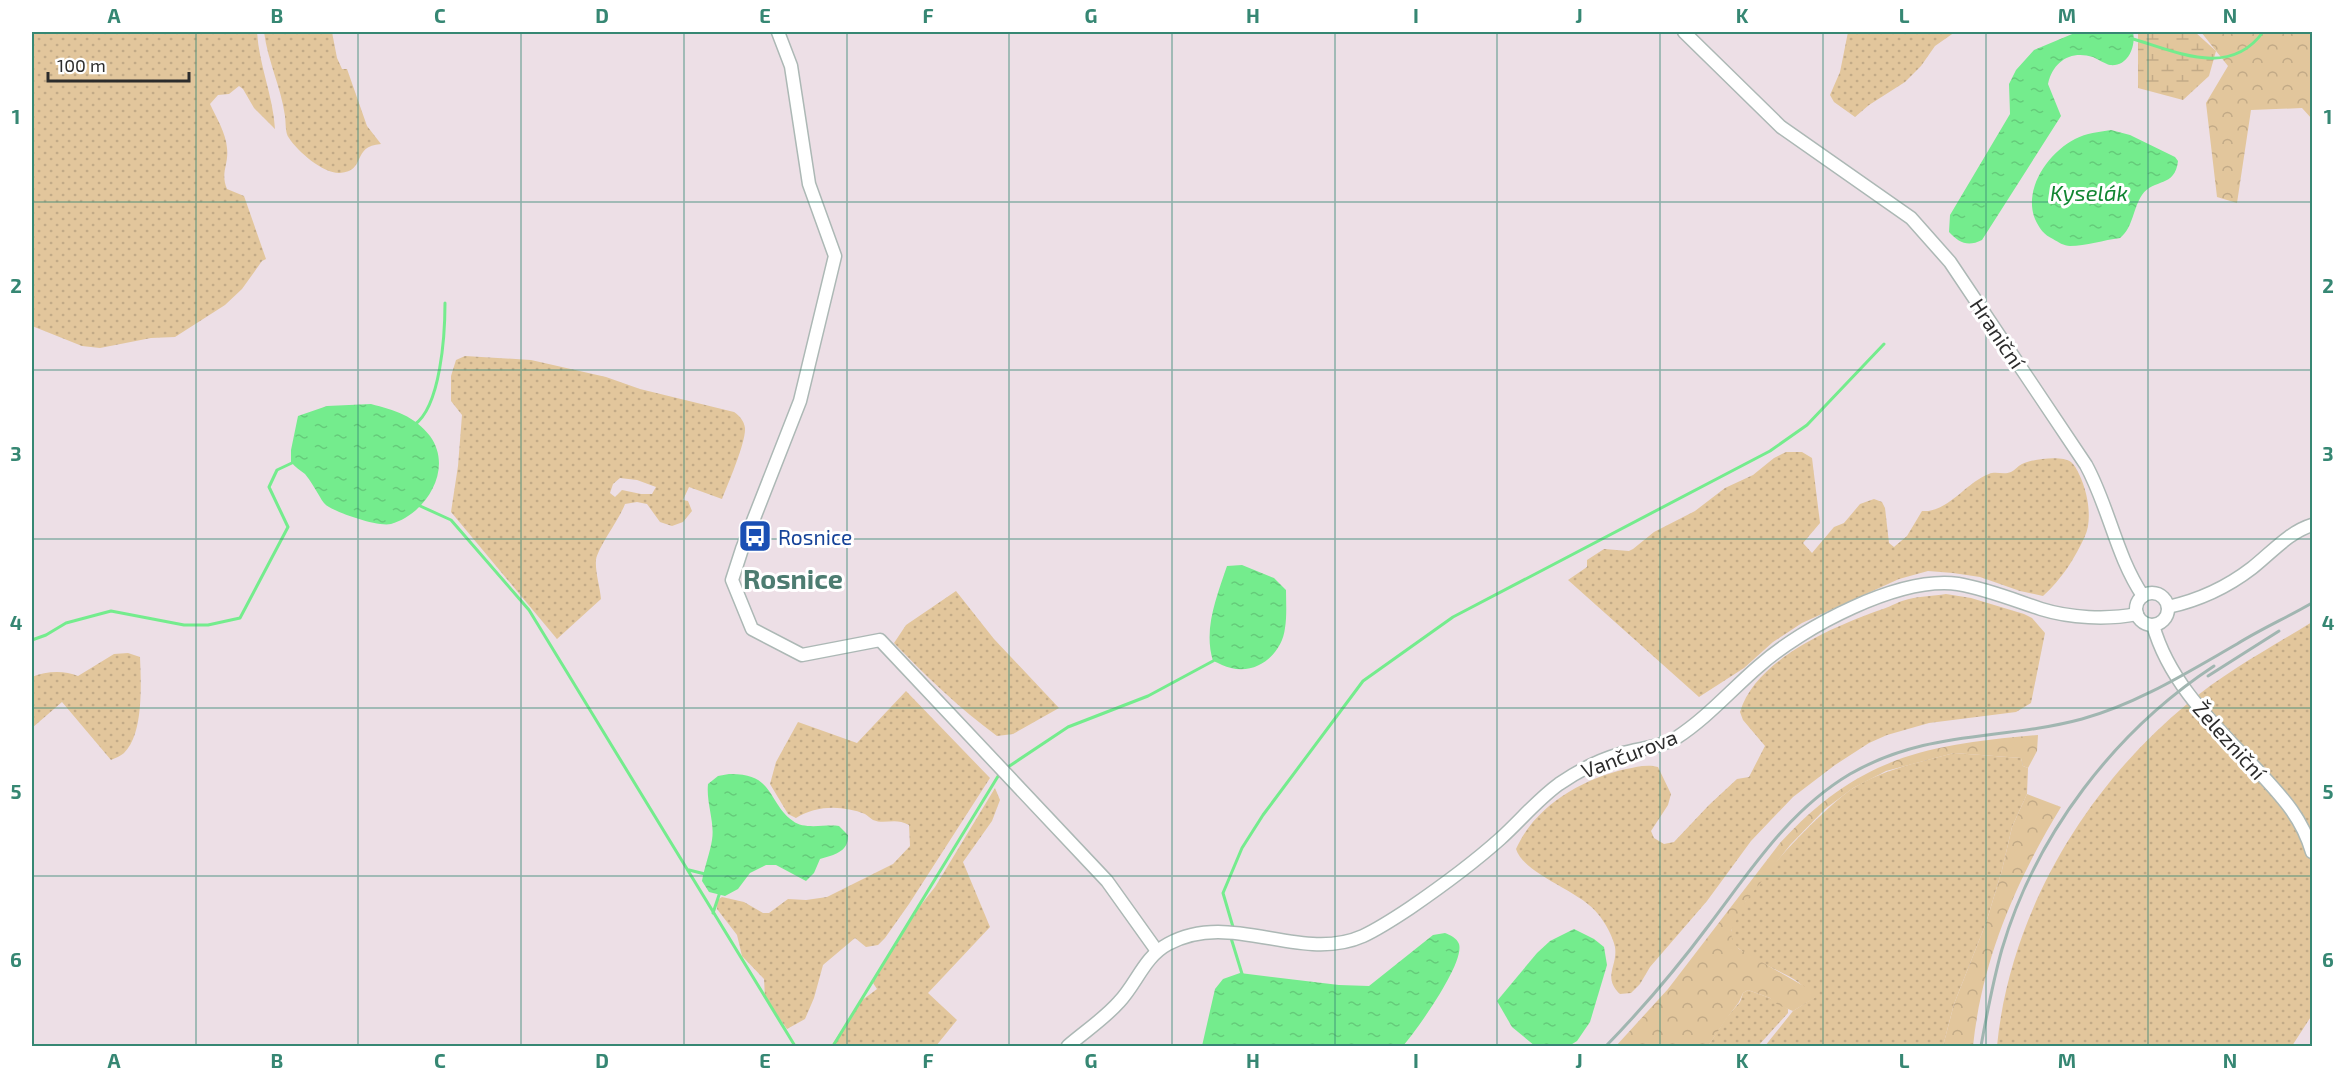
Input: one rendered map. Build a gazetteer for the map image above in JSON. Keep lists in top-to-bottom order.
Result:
{
  "streets": {
    "street": ["Hraniční", "Železniční", "Vančurova"]
  },
  "crossings": [
    ["Hraniční", "Železniční"],
    ["Hraniční", "Vančurova"],
    ["Železniční", "Vančurova"]
  ],
  "districts": ["Rosnice"],
  "water": ["Kyselák"],
  "places": {
    "bus stop": ["Rosnice"]
  },
  "scale_bar": "100 m",
  "grid": {
    "columns": [
      "A",
      "B",
      "C",
      "D",
      "E",
      "F",
      "G",
      "H",
      "I",
      "J",
      "K",
      "L",
      "M",
      "N"
    ],
    "rows": [
      "1",
      "2",
      "3",
      "4",
      "5",
      "6"
    ]
  }
}
